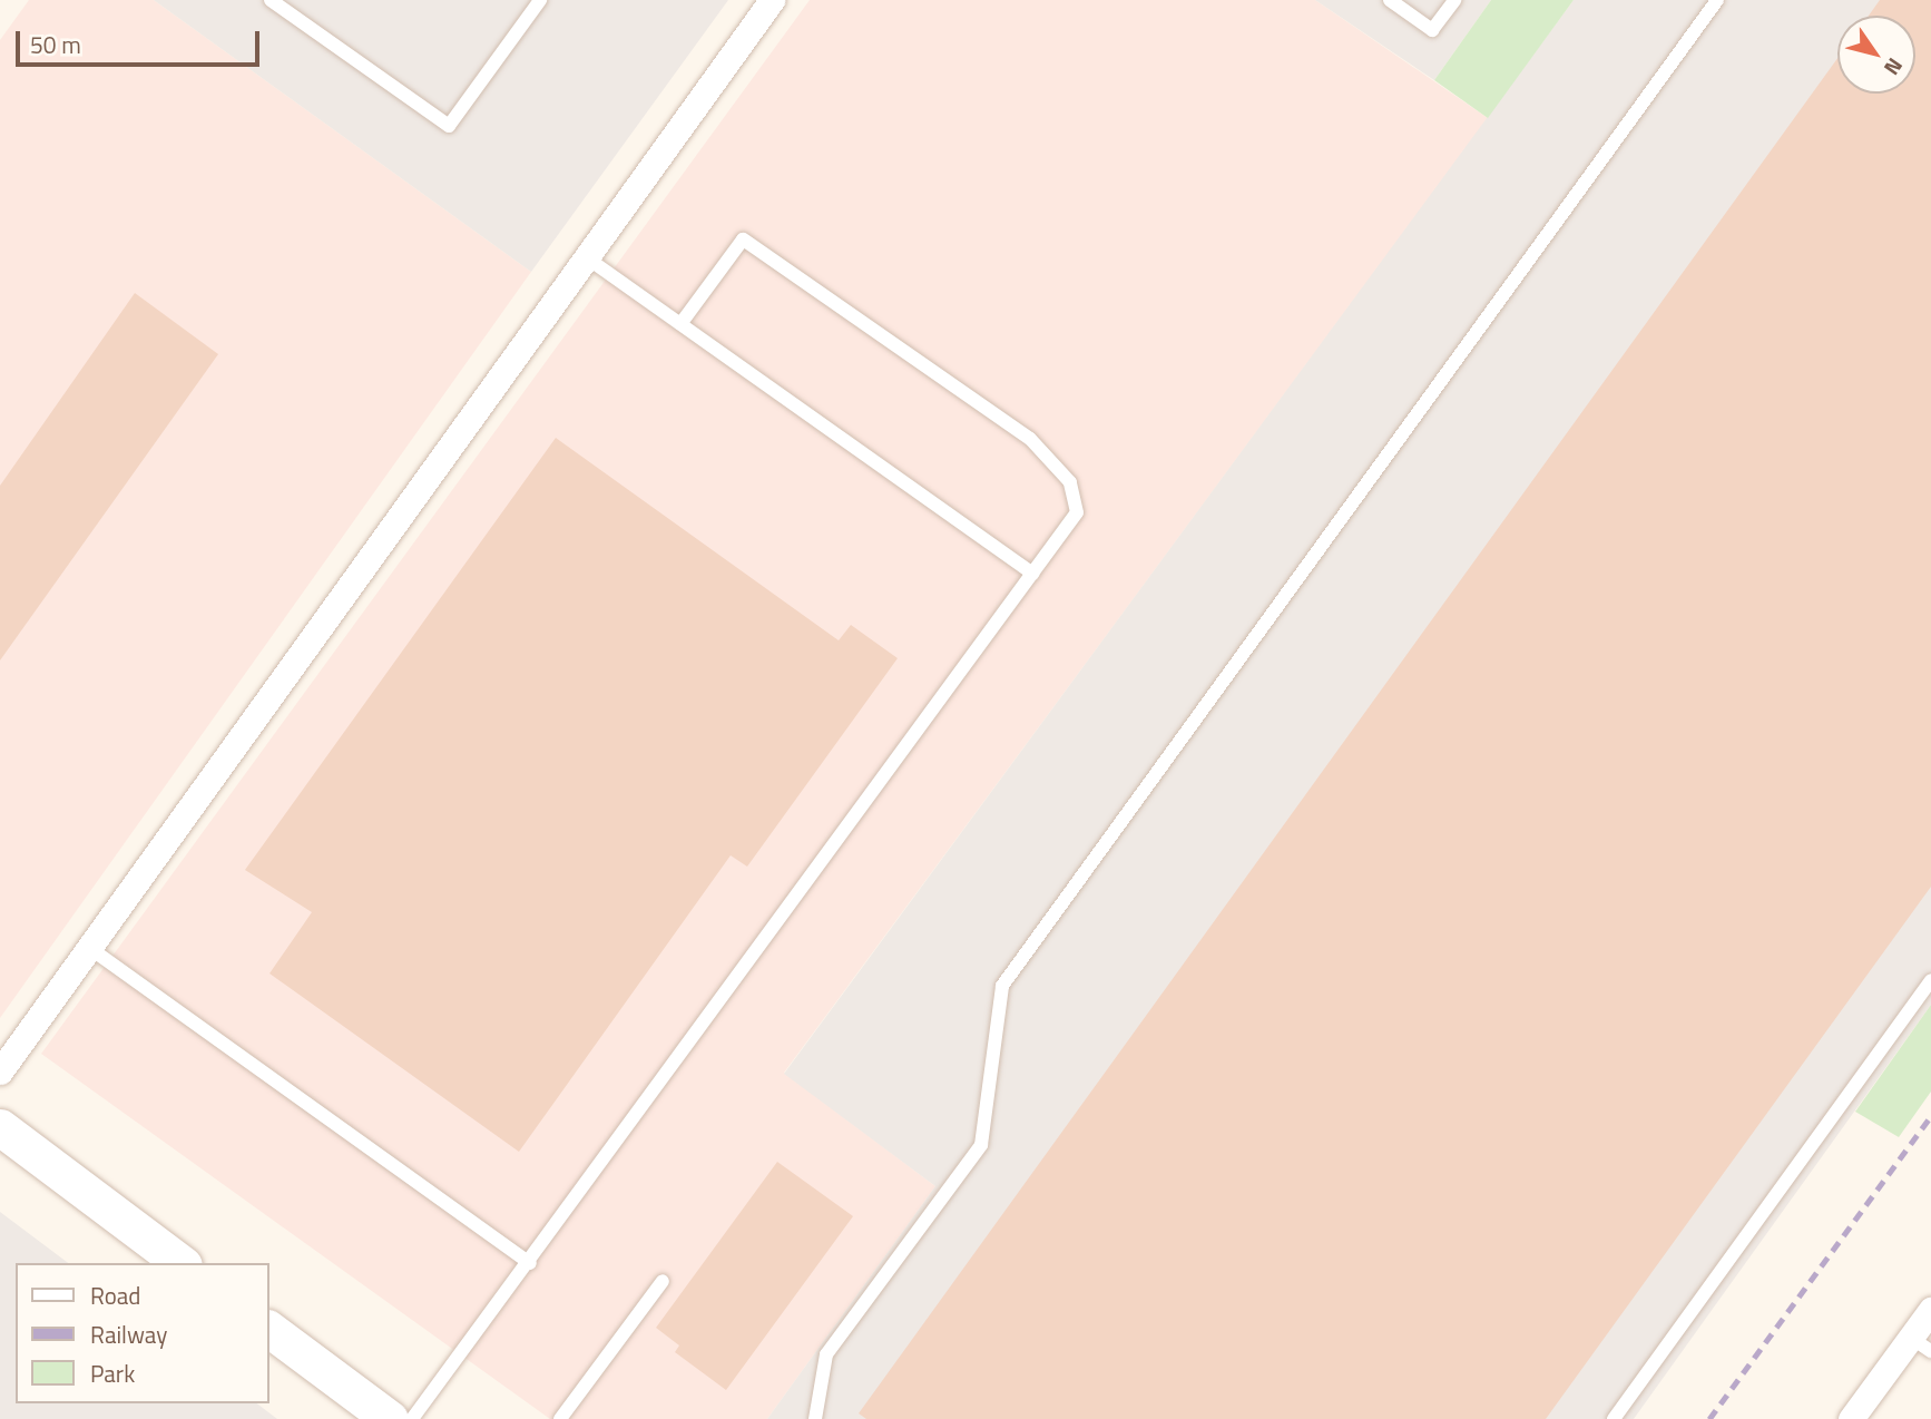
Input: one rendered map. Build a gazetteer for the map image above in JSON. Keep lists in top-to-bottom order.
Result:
{
  "legend": ["Road", "Railway", "Park"],
  "scale_bar": "50 m",
  "north": "bottom right"
}
